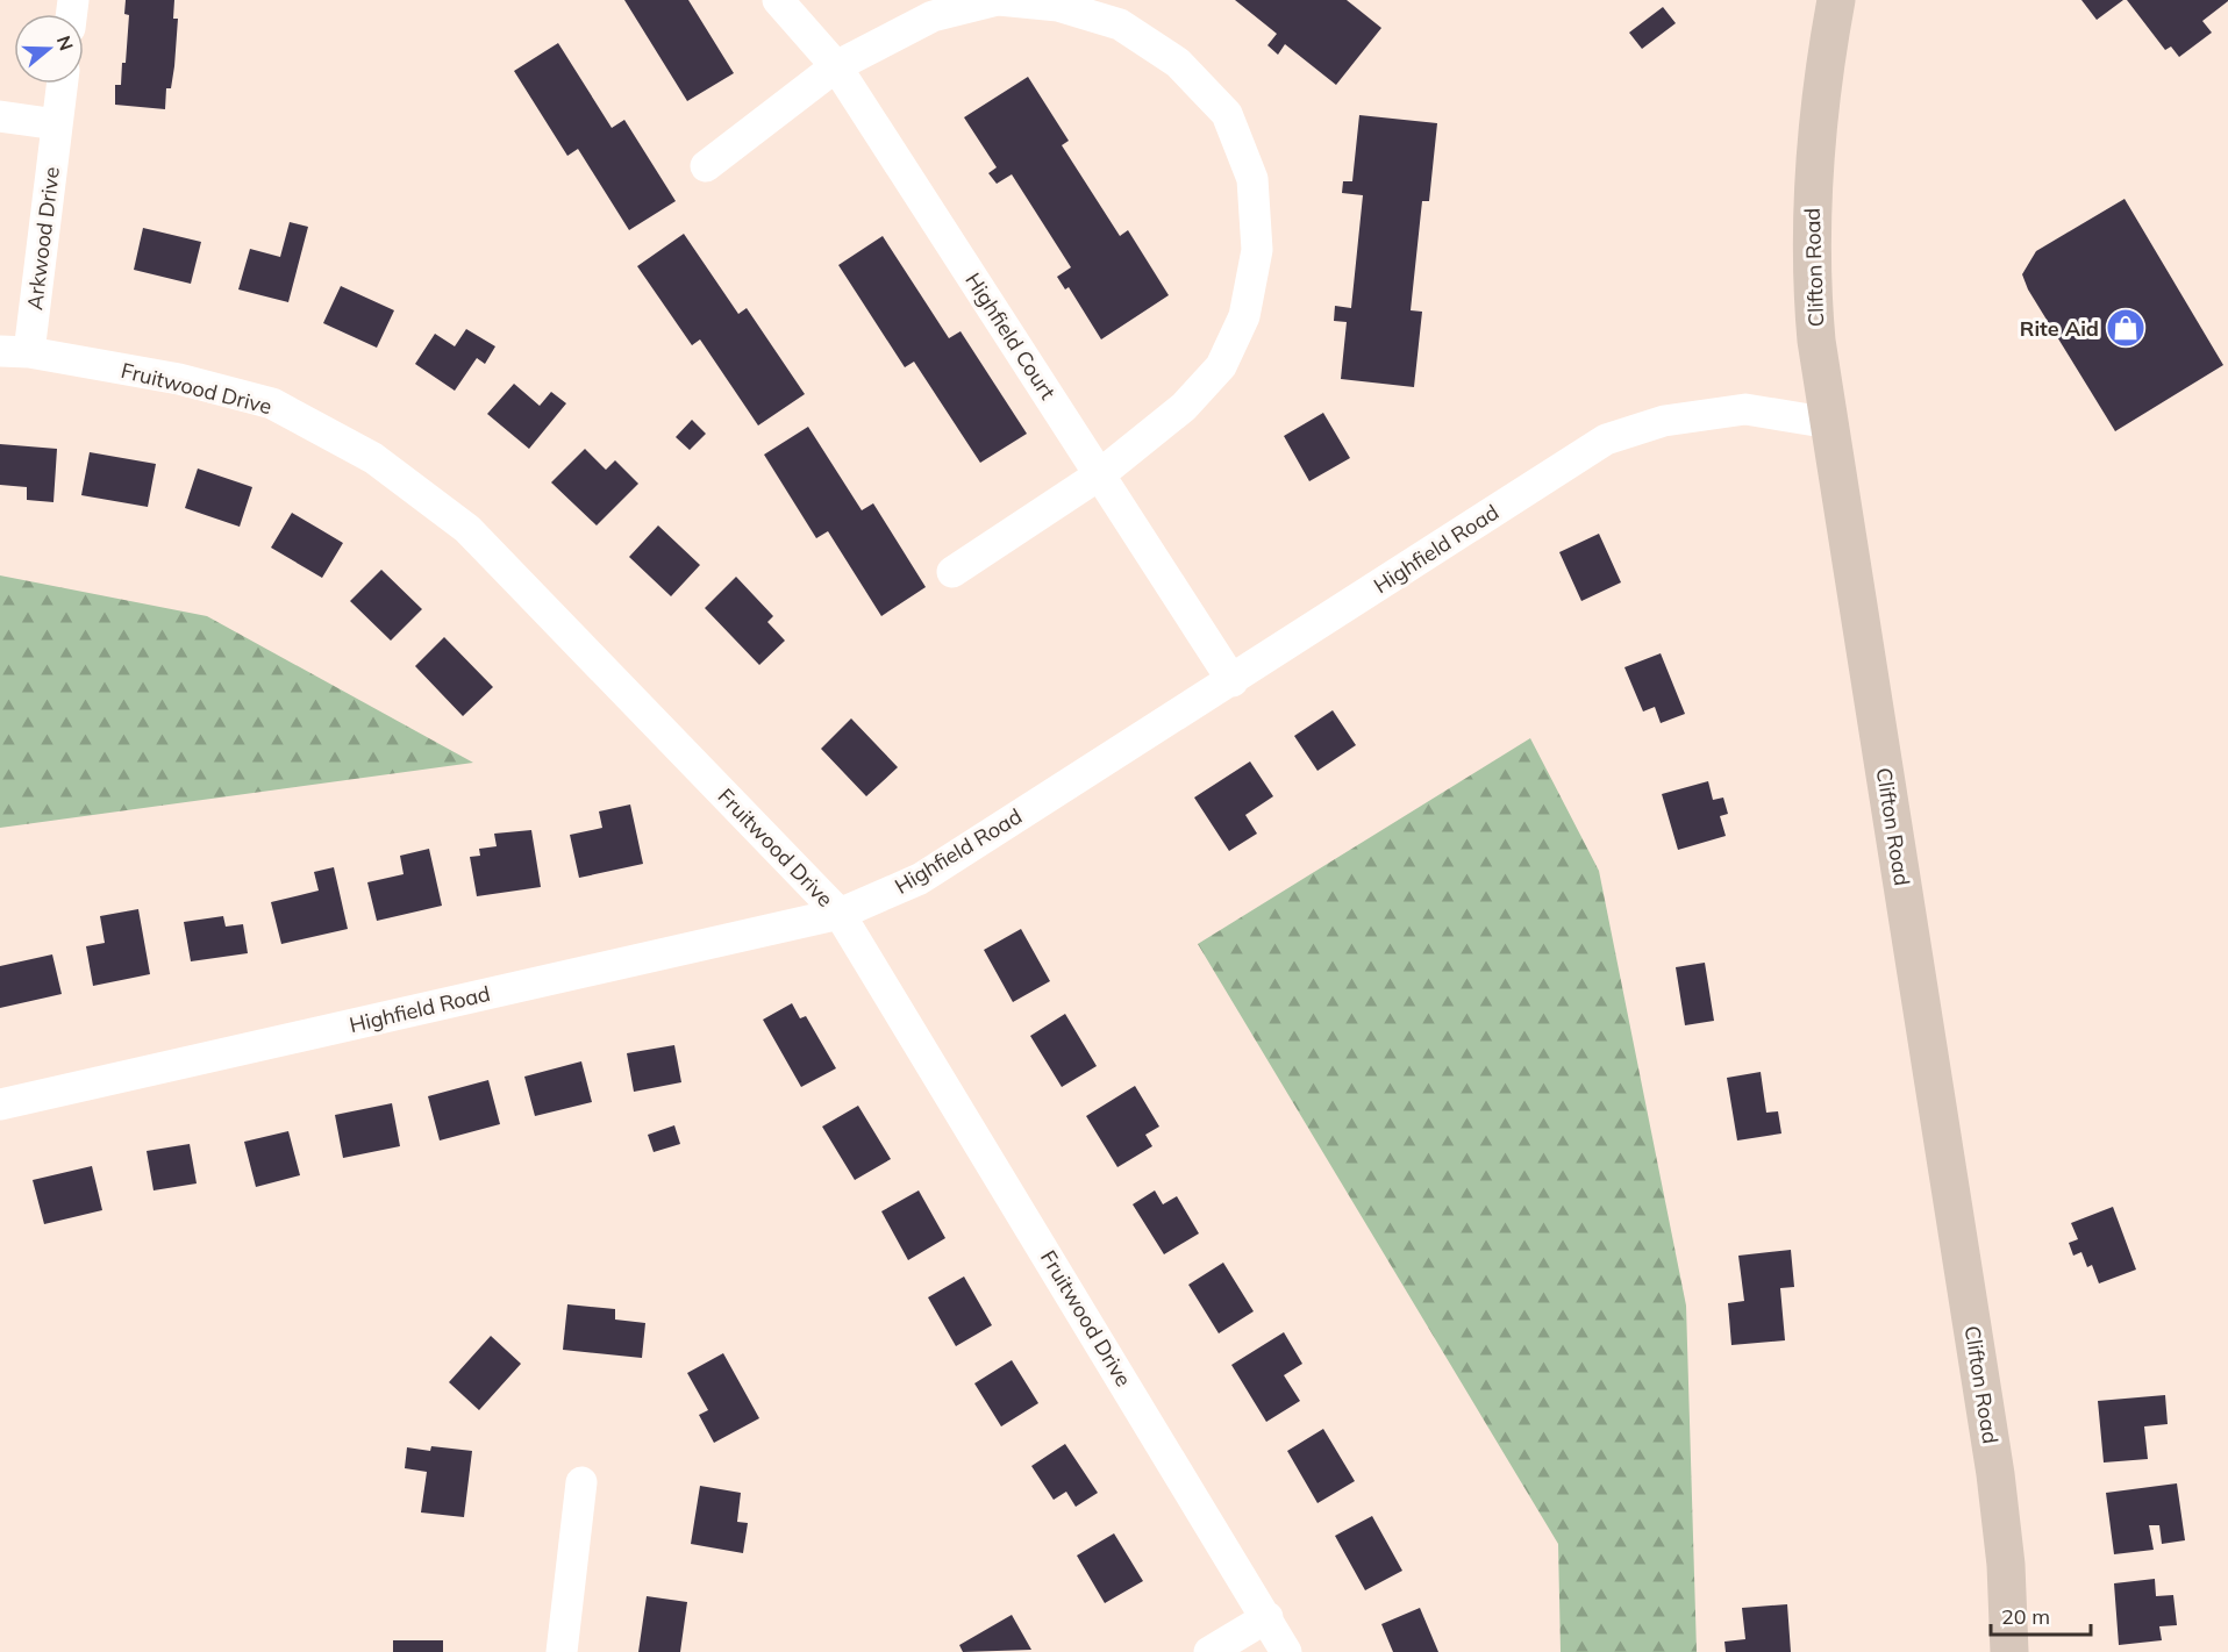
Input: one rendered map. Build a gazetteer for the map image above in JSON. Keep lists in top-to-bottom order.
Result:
{
  "streets": {
    "main road": ["Clifton Road"],
    "street": [
      "Arkwood Drive",
      "Highfield Court",
      "Fruitwood Drive",
      "Highfield Road"
    ]
  },
  "crossings": [
    ["Arkwood Drive", "Fruitwood Drive"],
    ["Clifton Road", "Highfield Road"],
    ["Highfield Court", "Highfield Road"],
    ["Fruitwood Drive", "Highfield Road"]
  ],
  "places": {
    "shop": ["Rite Aid"]
  },
  "scale_bar": "20 m",
  "north": "right"
}
